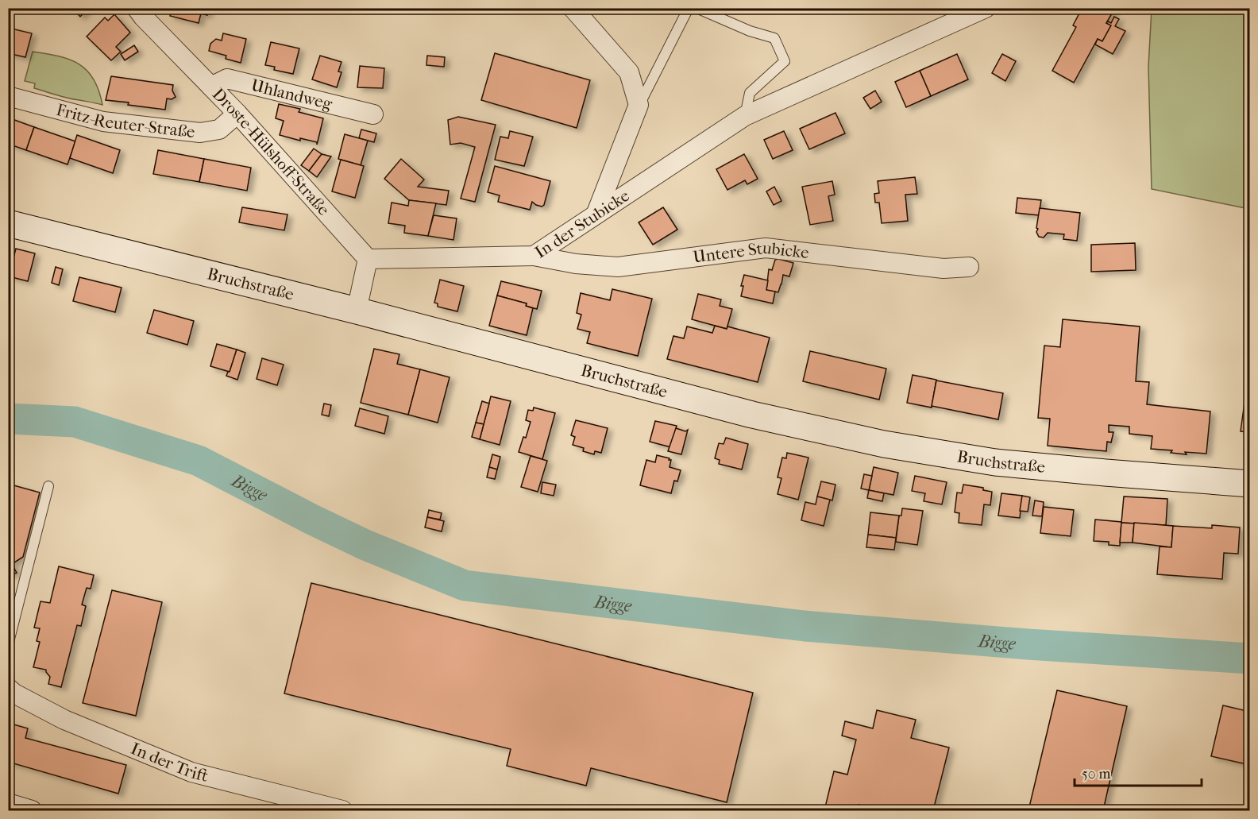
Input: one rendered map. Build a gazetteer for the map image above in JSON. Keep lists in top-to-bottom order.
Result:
{
  "streets": {
    "main road": ["Bruchstraße"],
    "street": [
      "Uhlandweg",
      "Fritz-Reuter-Straße",
      "Droste-Hülshoff-Straße",
      "In der Stubicke",
      "Untere Stubicke",
      "In der Trift"
    ]
  },
  "crossings": [
    ["Uhlandweg", "Droste-Hülshoff-Straße"],
    ["Fritz-Reuter-Straße", "Droste-Hülshoff-Straße"],
    ["Droste-Hülshoff-Straße", "In der Stubicke"],
    ["In der Stubicke", "Untere Stubicke"]
  ],
  "water": ["Bigge"],
  "scale_bar": "50 m"
}
